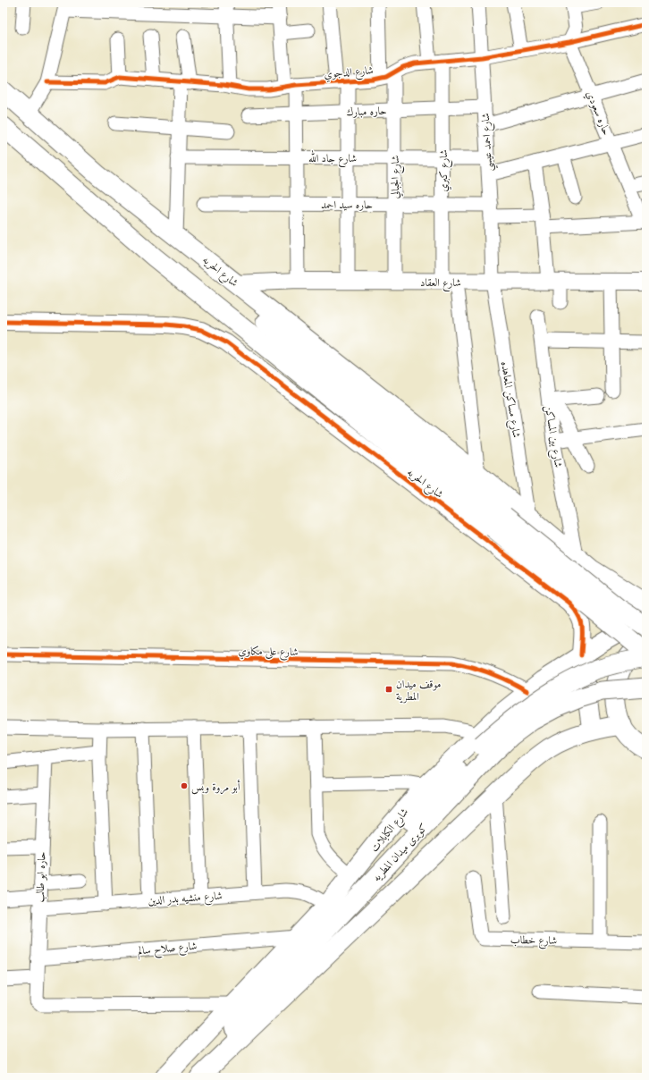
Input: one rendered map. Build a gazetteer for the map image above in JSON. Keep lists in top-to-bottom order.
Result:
{
  "streets": {
    "main road": ["شارع الحريه", "شارع الكابلات", "كوبرى ميدان المطريه"],
    "street": [
      "شارع الدجوي",
      "حاره مبارك",
      "حاره سعودي",
      "شارع احمد عيسي",
      "شارع جاد الله",
      "شارع كبري",
      "شارع الجبالي",
      "حاره سيد احمد",
      "شارع العقاد",
      "شارع مساكن المعاهده",
      "شارع بين المساكن",
      "شارع على مكاوي",
      "حاره ابو طالب",
      "شارع منشيه بدر الدين",
      "شارع خطاب",
      "شارع صلاح سالم"
    ]
  },
  "crossings": [
    ["شارع الدجوي", "حاره سعودي"],
    ["شارع الدجوي", "شارع احمد عيسي"],
    ["شارع الدجوي", "شارع كبري"],
    ["شارع الدجوي", "شارع الجبالي"],
    ["حاره مبارك", "شارع احمد عيسي"],
    ["حاره مبارك", "شارع كبري"],
    ["حاره مبارك", "شارع الجبالي"],
    ["حاره سعودي", "حاره سيد احمد"],
    ["شارع احمد عيسي", "شارع جاد الله"],
    ["شارع احمد عيسي", "حاره سيد احمد"],
    ["شارع احمد عيسي", "شارع العقاد"],
    ["شارع احمد عيسي", "شارع مساكن المعاهده"],
    ["شارع جاد الله", "شارع كبري"],
    ["شارع جاد الله", "شارع الجبالي"],
    ["شارع كبري", "حاره سيد احمد"],
    ["شارع كبري", "شارع الحريه"],
    ["شارع كبري", "شارع العقاد"],
    ["شارع الجبالي", "حاره سيد احمد"],
    ["شارع الجبالي", "شارع العقاد"],
    ["شارع الحريه", "شارع العقاد"],
    ["شارع الحريه", "شارع مساكن المعاهده"],
    ["شارع الحريه", "شارع بين المساكن"],
    ["شارع الحريه", "شارع الكابلات"],
    ["شارع العقاد", "شارع مساكن المعاهده"],
    ["شارع على مكاوي", "شارع الكابلات"],
    ["شارع الكابلات", "كوبرى ميدان المطريه"],
    ["شارع الكابلات", "حاره ابو طالب"],
    ["شارع الكابلات", "شارع منشيه بدر الدين"],
    ["شارع الكابلات", "شارع صلاح سالم"],
    ["حاره ابو طالب", "شارع منشيه بدر الدين"],
    ["حاره ابو طالب", "شارع صلاح سالم"]
  ],
  "places": {
    "transit": ["موقف ميدان المطرية"],
    "other": ["أبو مروة وبس"]
  }
}
